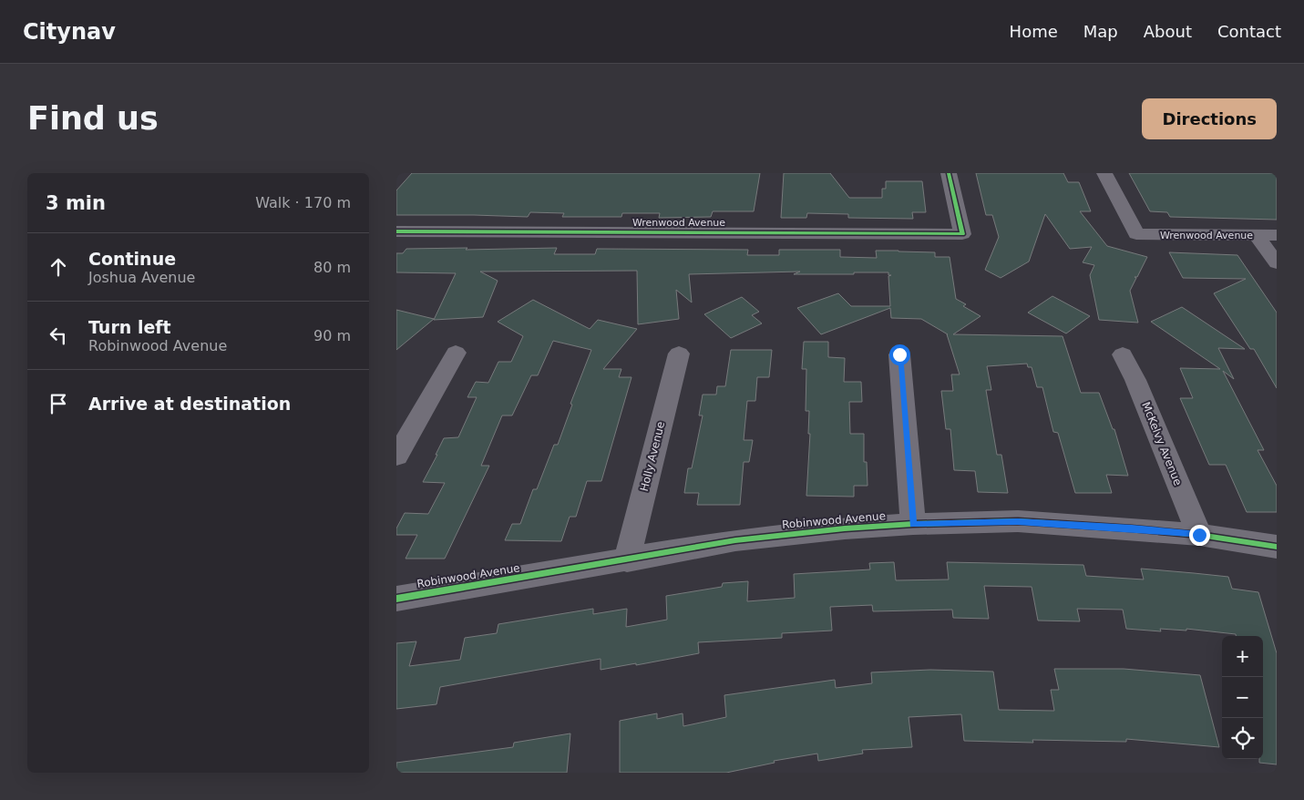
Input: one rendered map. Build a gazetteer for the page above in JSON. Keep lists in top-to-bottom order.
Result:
{
  "streets": {
    "street": [
      "Wrenwood Avenue",
      "McKelvy Avenue",
      "Holly Avenue",
      "Robinwood Avenue"
    ]
  },
  "crossings": [
    ["McKelvy Avenue", "Robinwood Avenue"],
    ["Holly Avenue", "Robinwood Avenue"]
  ],
  "page": {
    "header": "Citynav",
    "nav": [
      "Home",
      "Map",
      "About",
      "Contact"
    ],
    "buttons": "Directions",
    "title": "Find us",
    "heading": ["3 min", "Walk · 170 m"],
    "list": [
      ["Continue", "Joshua Avenue", "80 m"],
      ["Turn left", "Robinwood Avenue", "90 m"],
      "Arrive at destination"
    ],
    "map_buttons": ["+", "−"]
  }
}
